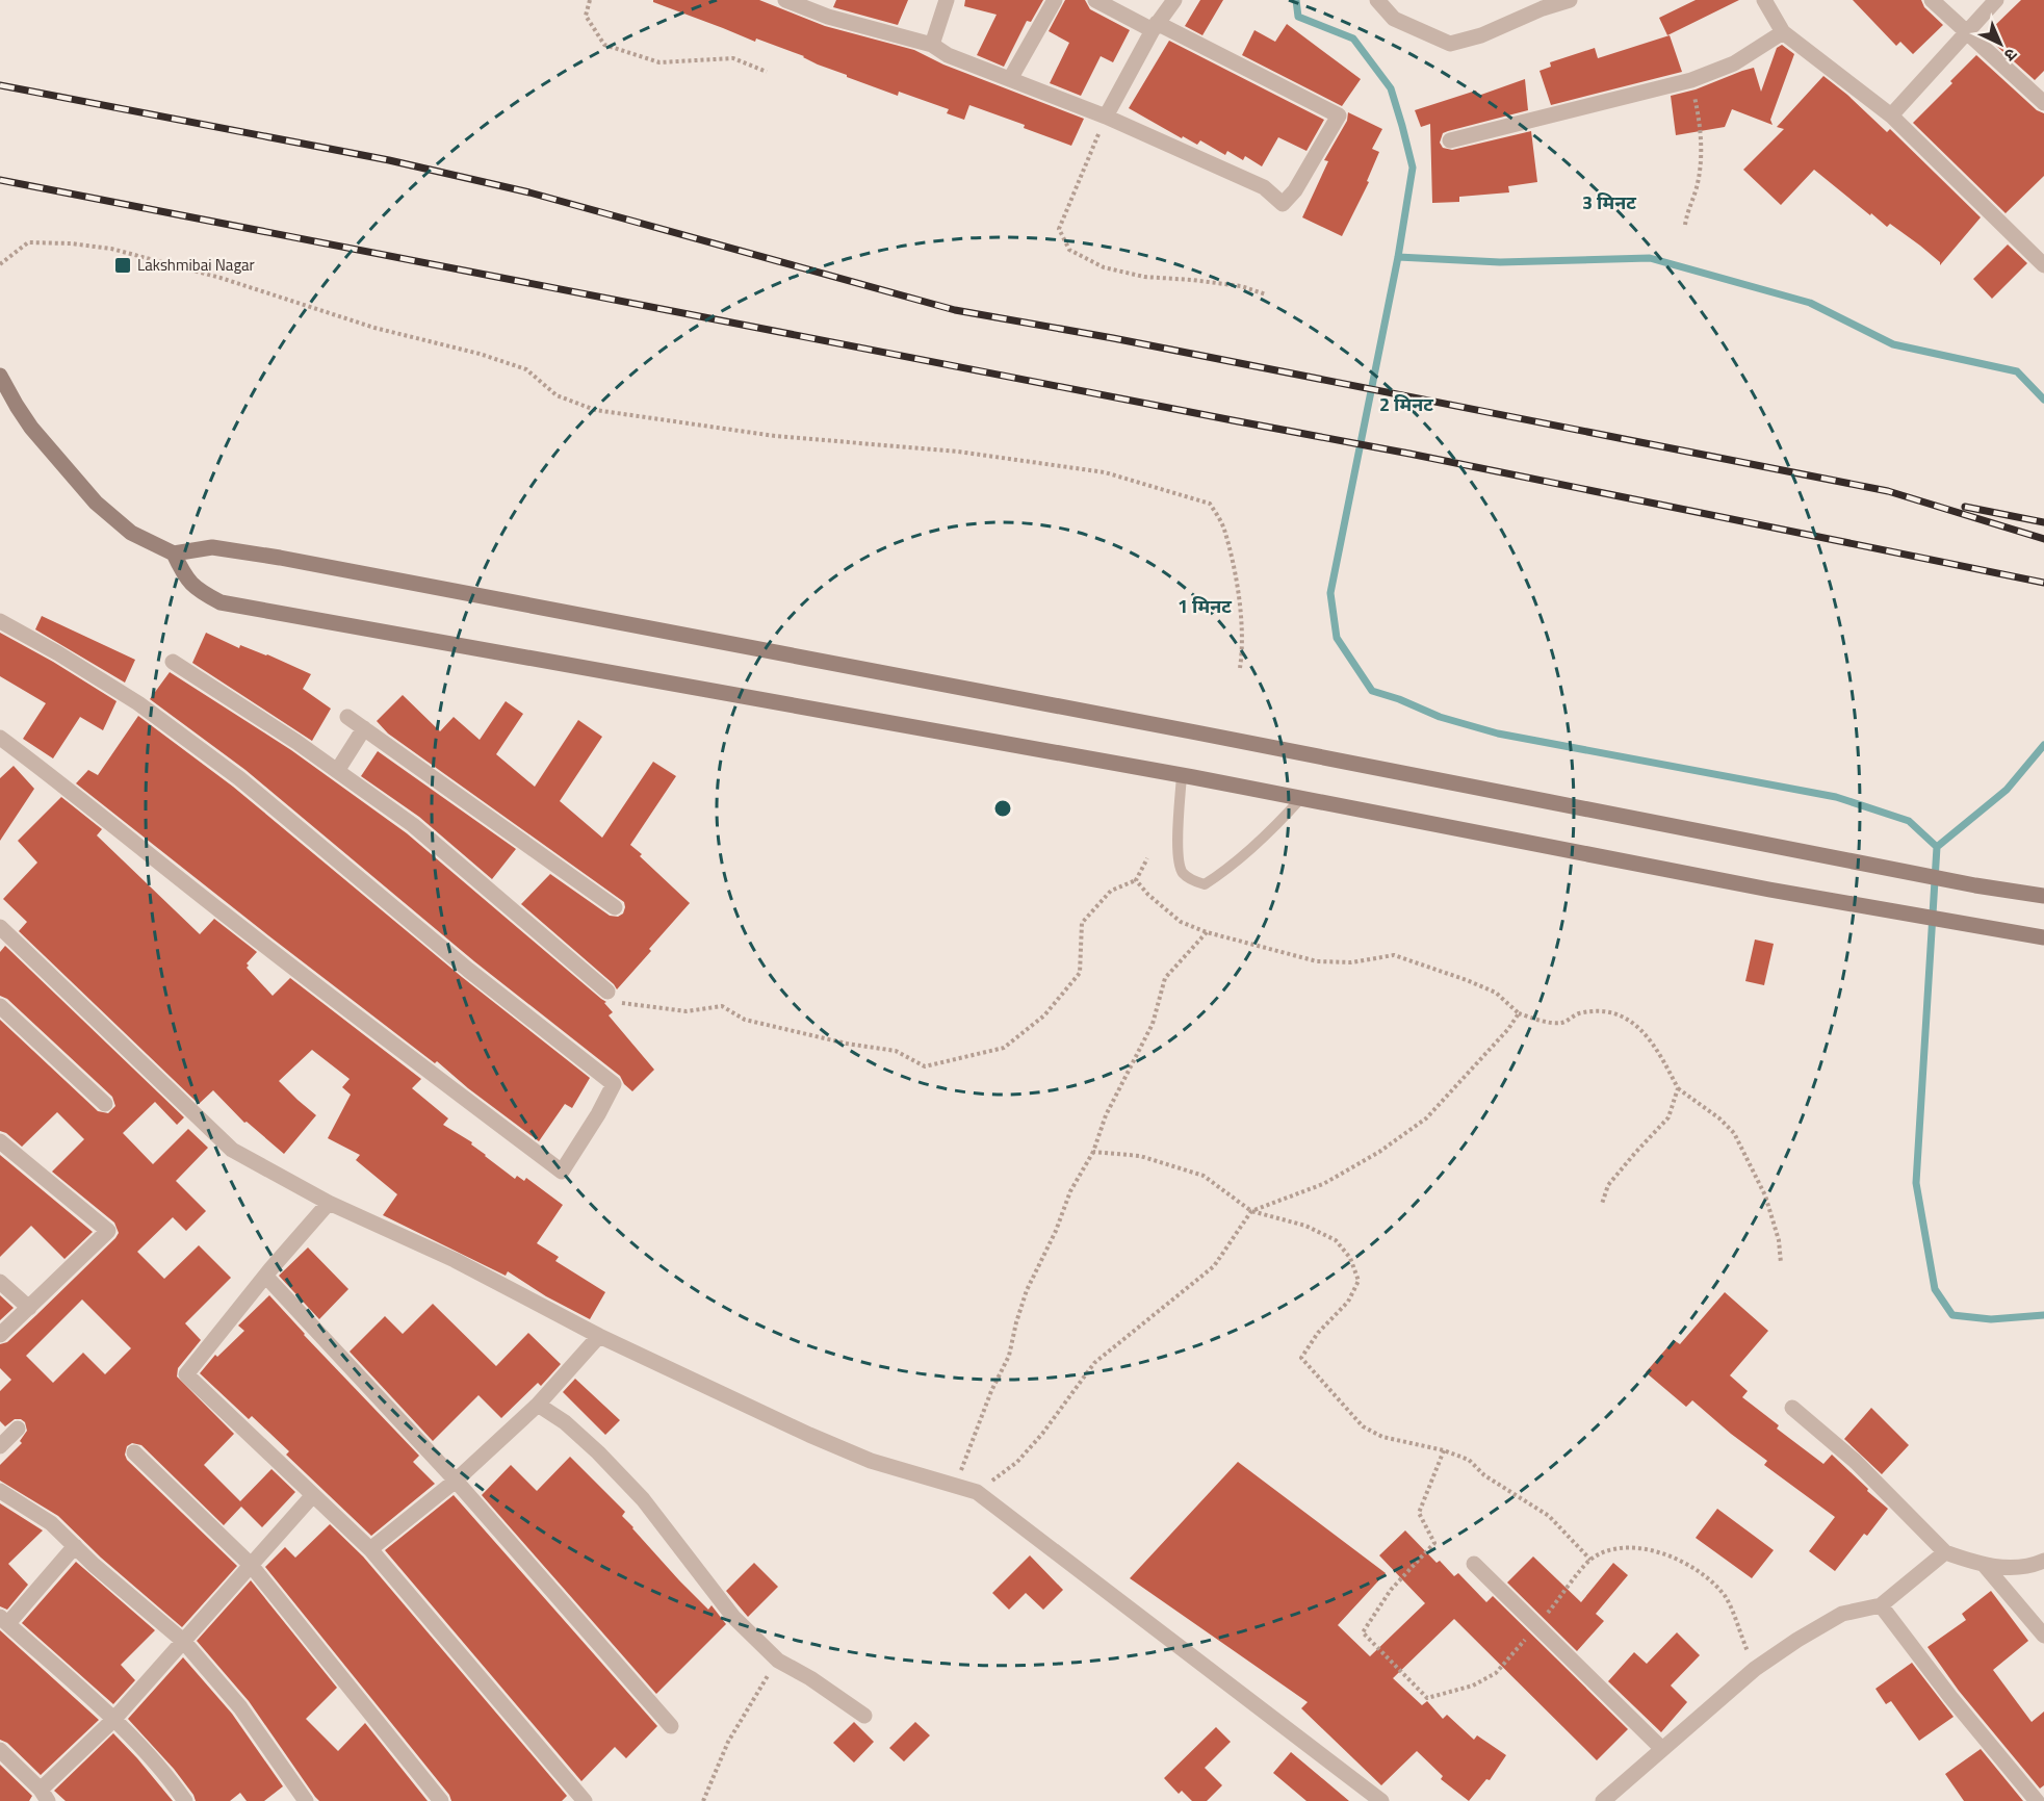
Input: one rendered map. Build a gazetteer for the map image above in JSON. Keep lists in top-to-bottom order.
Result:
{
  "places": {
    "transit": ["Lakshmibai Nagar"]
  },
  "north": "bottom right",
  "rings": ["3 मिनट", "2 मिनट", "1 मिनट"]
}
